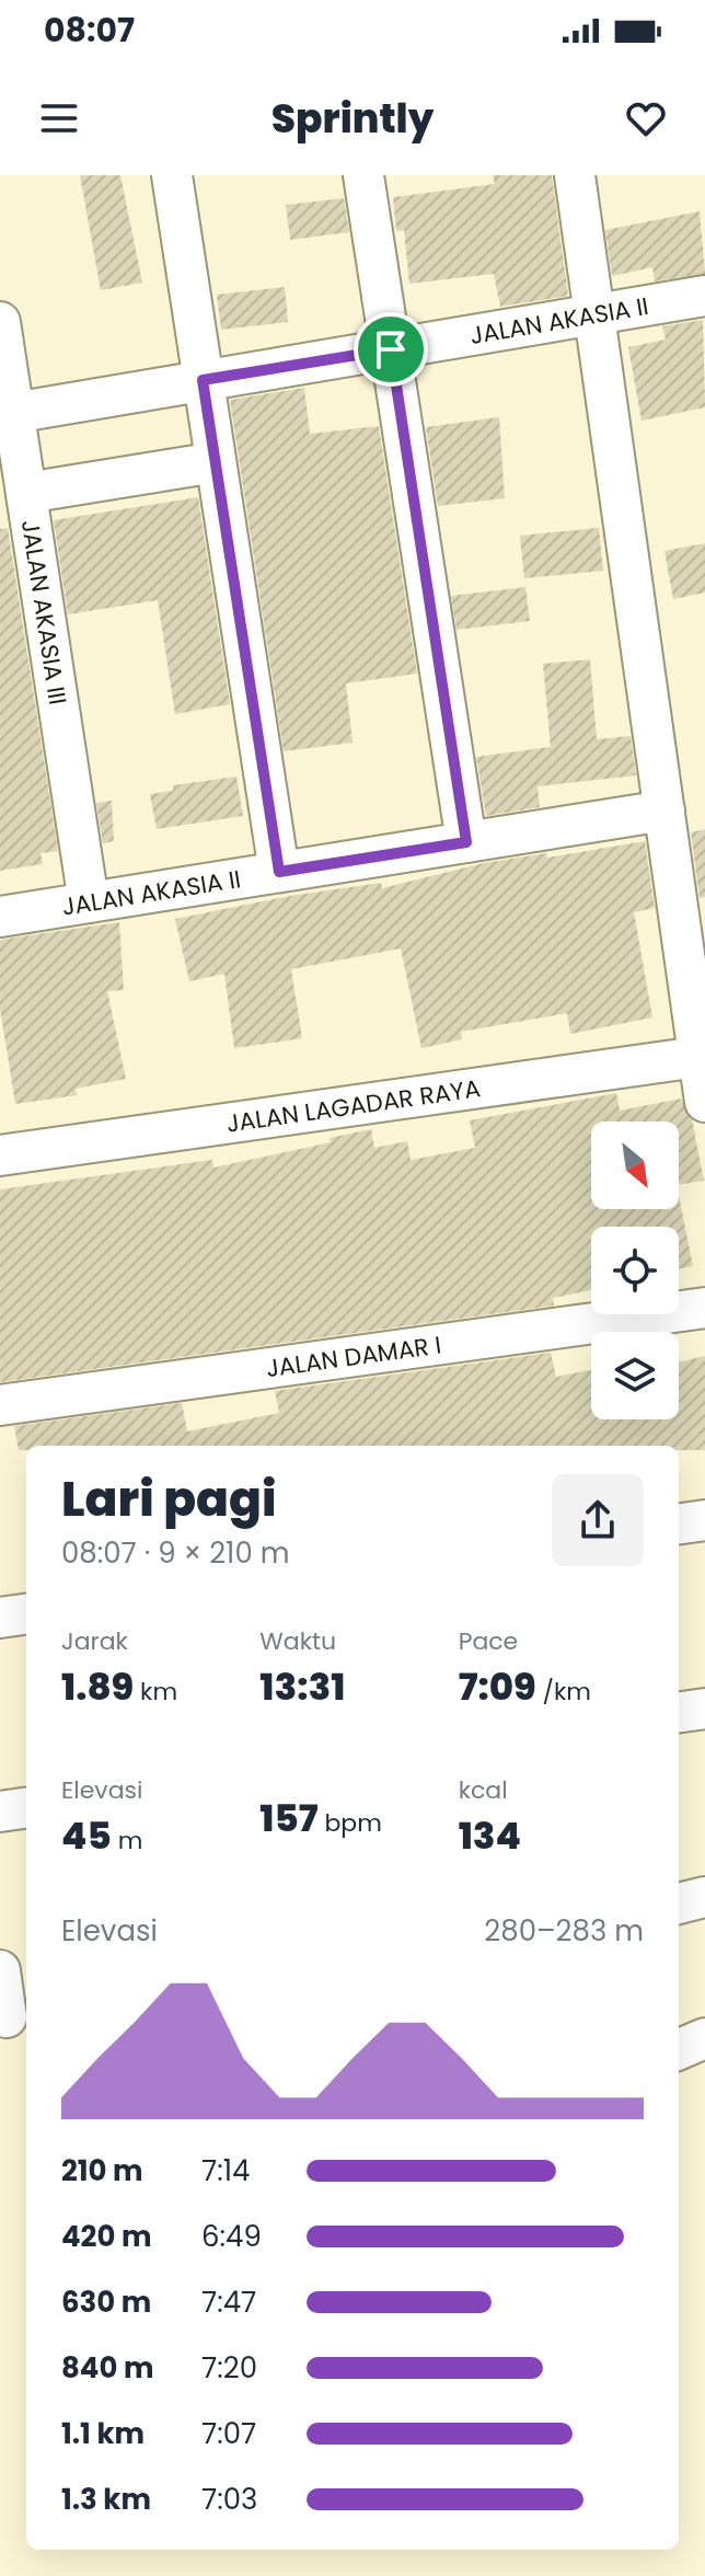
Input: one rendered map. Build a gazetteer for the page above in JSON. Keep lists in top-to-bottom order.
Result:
{
  "streets": {
    "street": [
      "JALAN AKASIA II",
      "JALAN AKASIA III",
      "JALAN LAGADAR RAYA",
      "JALAN DAMAR I"
    ]
  },
  "crossings": [
    ["JALAN AKASIA II", "JALAN AKASIA III"]
  ],
  "north": "bottom right",
  "page": {
    "status": "08:07",
    "header": "Sprintly",
    "heading": ["Lari pagi", "08:07 · 9 × 210 m"],
    "stats": [
      ["Jarak", "1.89 km"],
      ["Waktu", "13:31"],
      ["Pace", "7:09 /km"],
      ["Elevasi", "45 m"],
      ["157 bpm"],
      ["kcal", "134"]
    ],
    "chart": ["Elevasi", "280–283 m"],
    "list": [
      {
        "name": "210 m",
        "note": "7:14"
      },
      {
        "name": "420 m",
        "note": "6:49"
      },
      {
        "name": "630 m",
        "note": "7:47"
      },
      {
        "name": "840 m",
        "note": "7:20"
      },
      {
        "name": "1.1 km",
        "note": "7:07"
      },
      {
        "name": "1.3 km",
        "note": "7:03"
      }
    ]
  }
}
